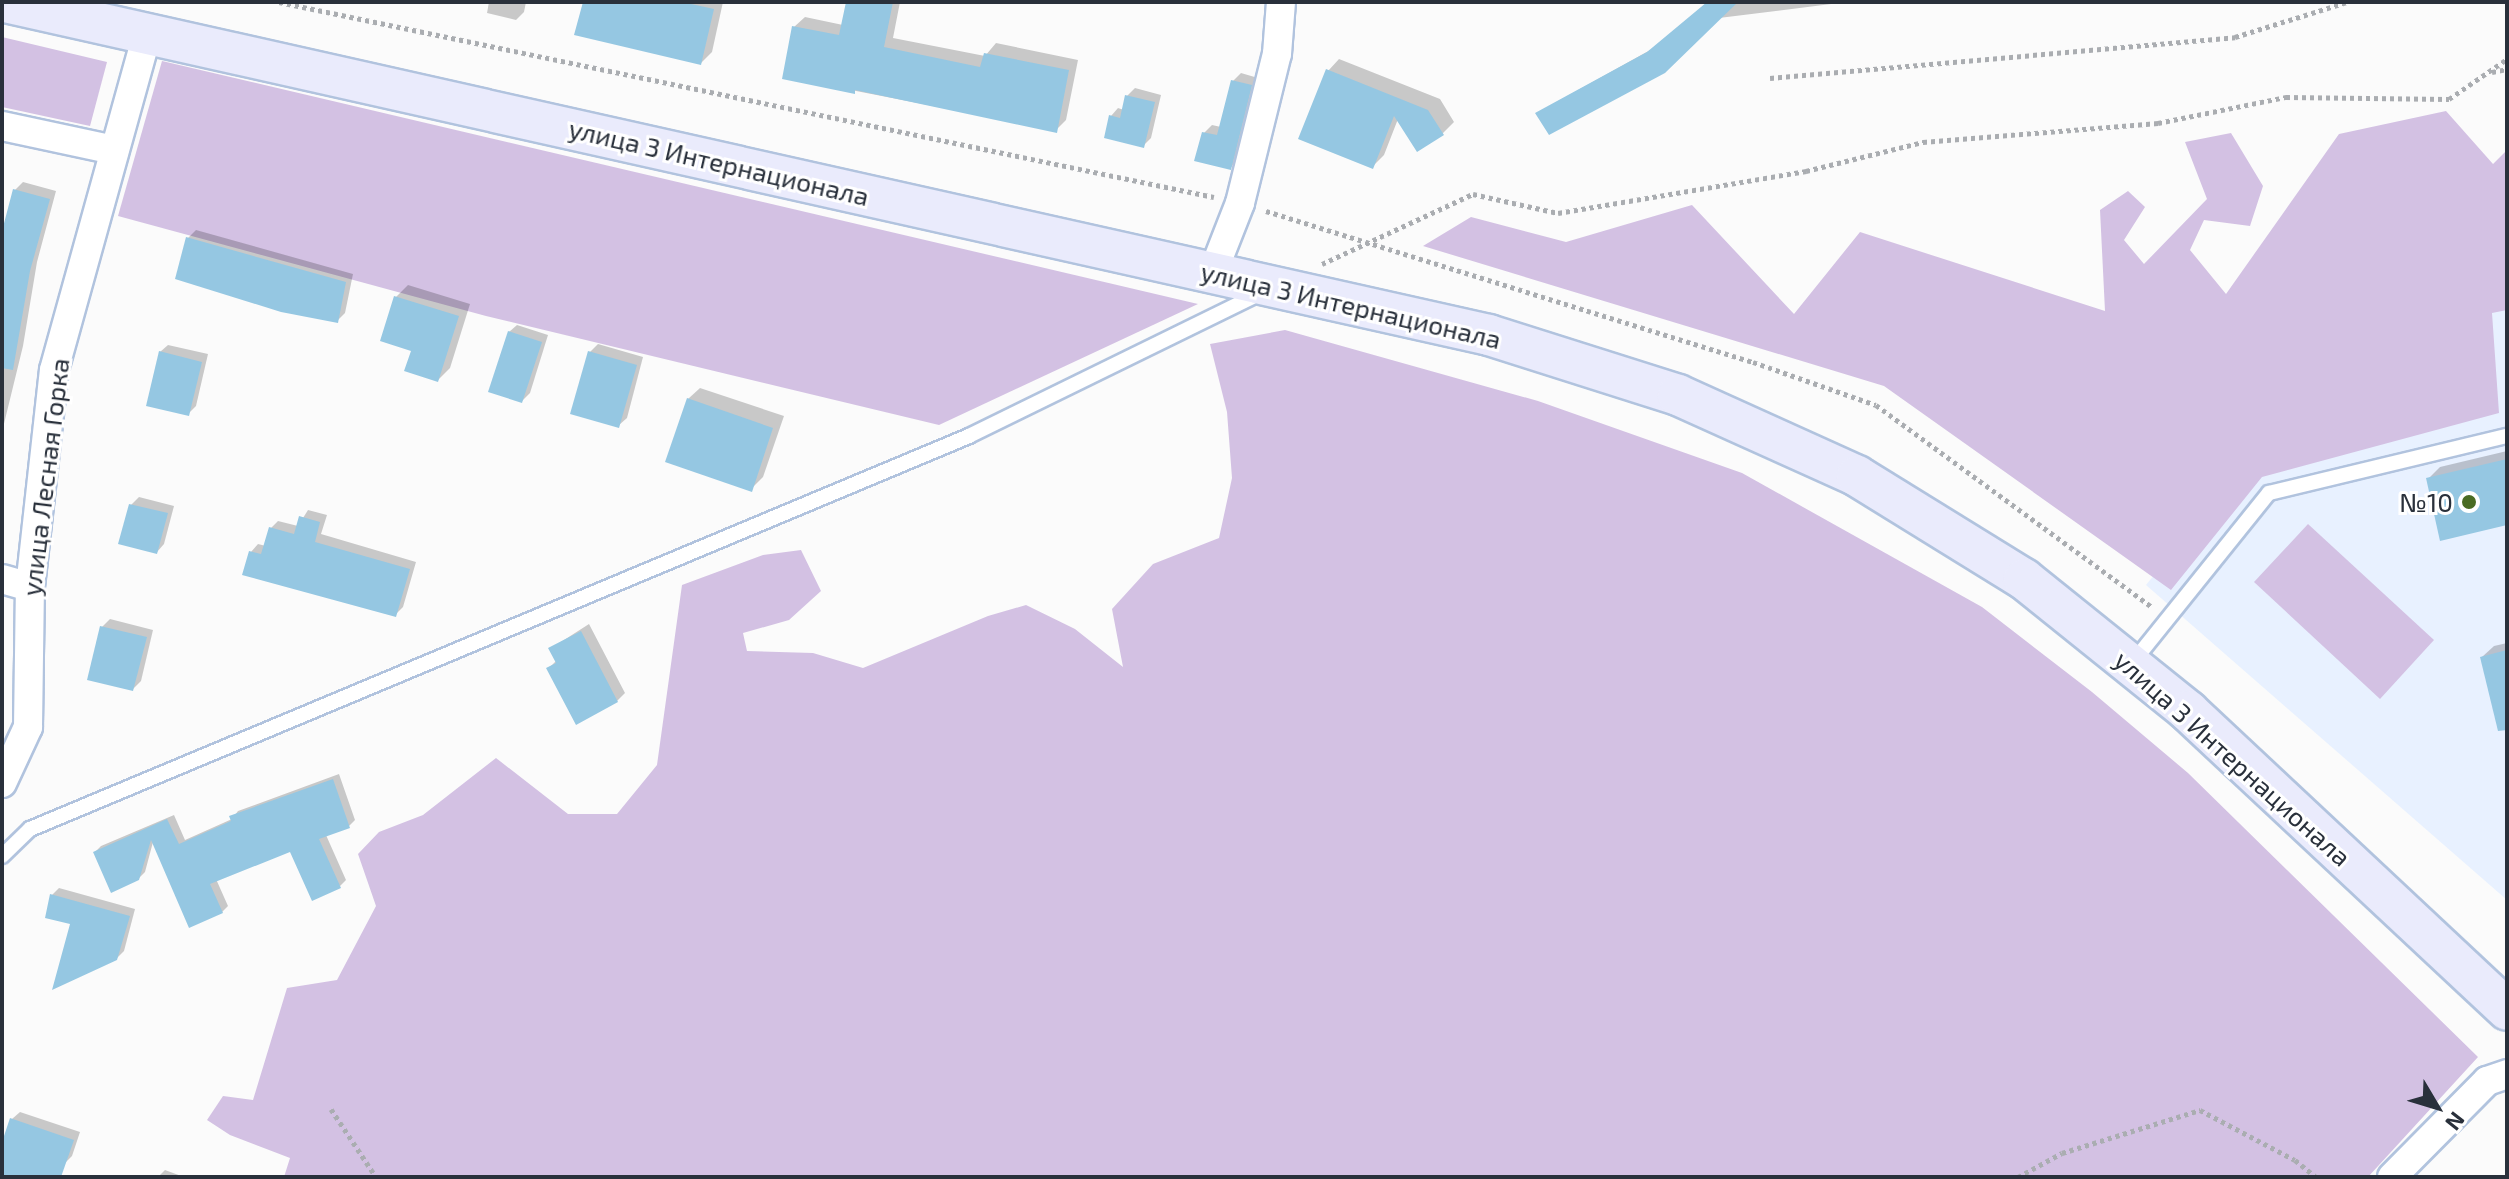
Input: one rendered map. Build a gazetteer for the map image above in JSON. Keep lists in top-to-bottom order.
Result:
{
  "streets": {
    "main road": ["улица 3 Интернационала"],
    "street": ["улица Лесная Горка"]
  },
  "crossings": [
    ["улица 3 Интернационала", "улица Лесная Горка"]
  ],
  "places": ["№10"],
  "north": "bottom right"
}
